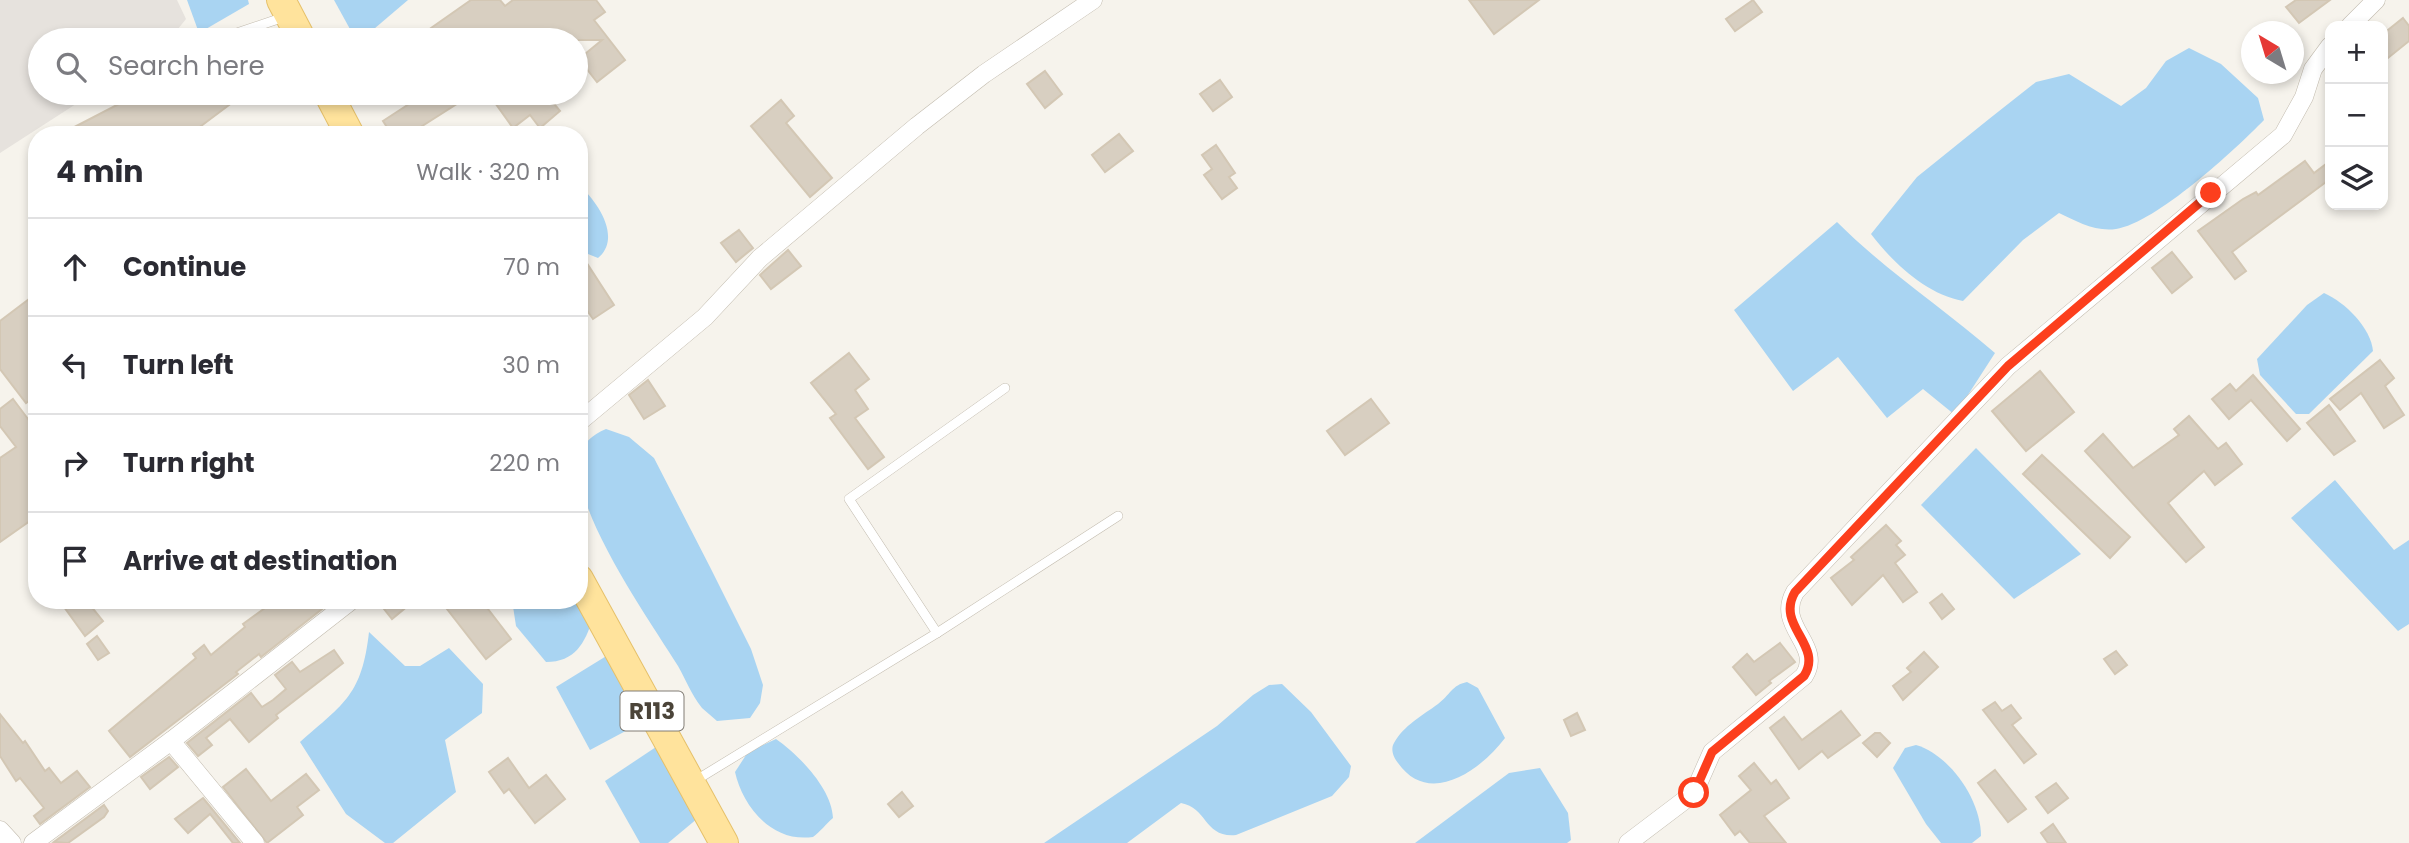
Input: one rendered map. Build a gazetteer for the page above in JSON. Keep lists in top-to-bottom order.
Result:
{
  "streets": {
    "main road": ["R113"]
  },
  "north": "top left",
  "page": {
    "map_buttons": ["+", "−"],
    "search": "Search here",
    "heading": ["4 min", "Walk · 320 m"],
    "list": [
      ["Continue", "70 m"],
      ["Turn left", "30 m"],
      ["Turn right", "220 m"],
      "Arrive at destination"
    ]
  }
}
